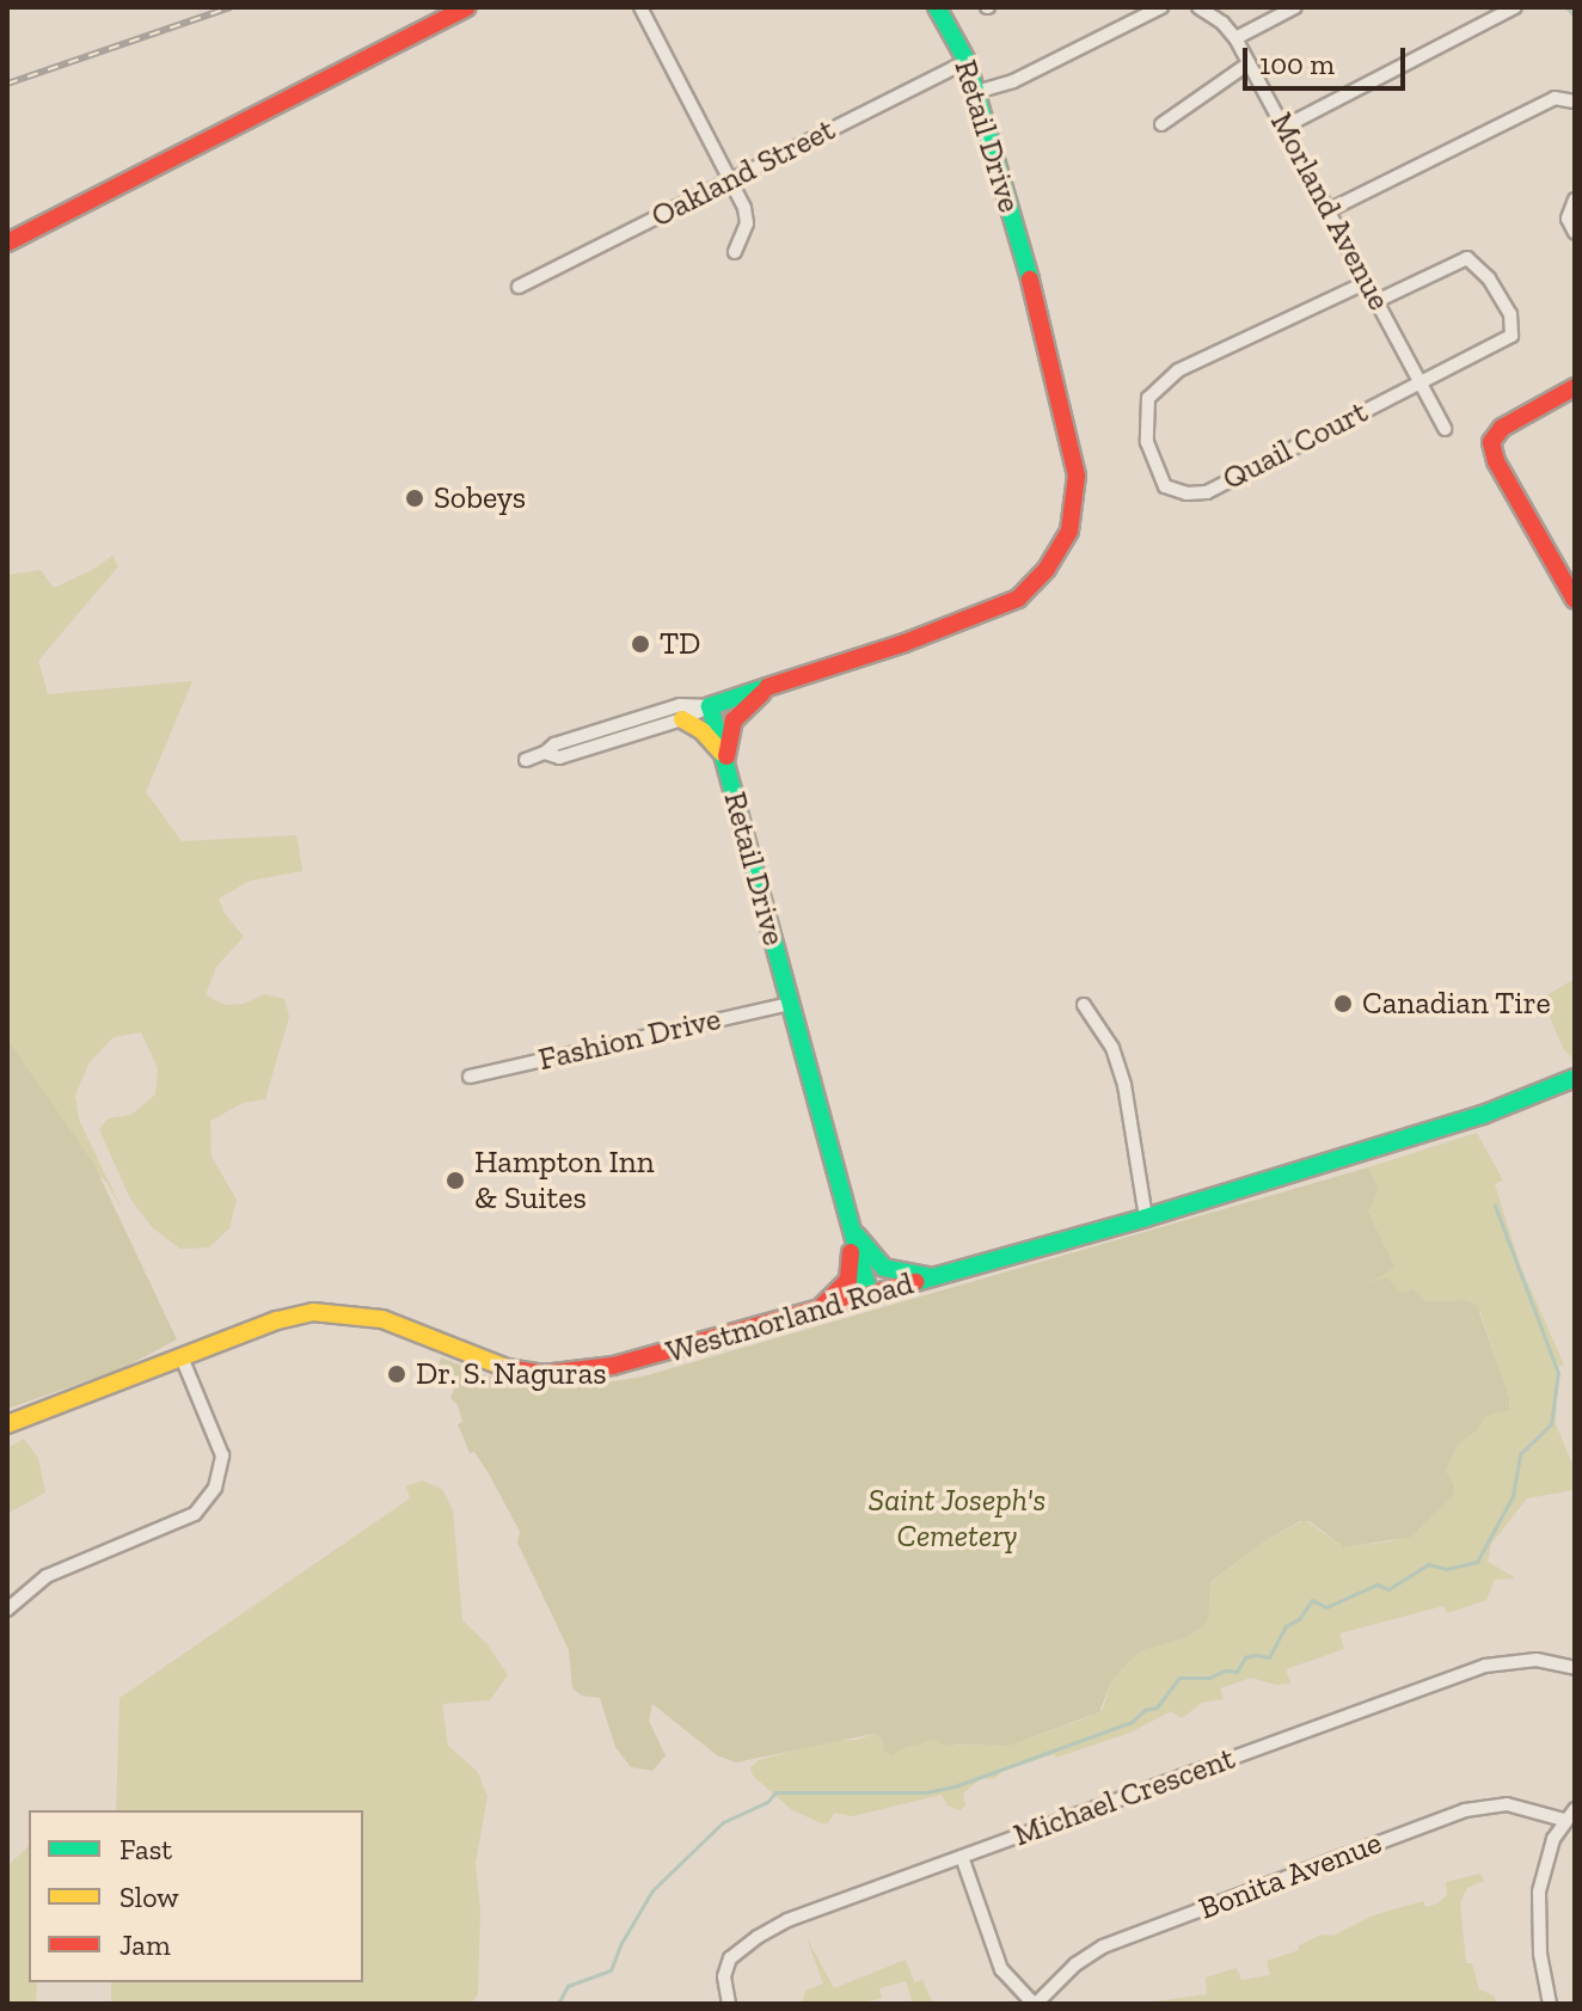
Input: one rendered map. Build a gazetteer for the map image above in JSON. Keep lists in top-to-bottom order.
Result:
{
  "streets": {
    "street": [
      "Retail Drive",
      "Oakland Street",
      "Morland Avenue",
      "Quail Court",
      "Fashion Drive",
      "Westmorland Road",
      "Michael Crescent",
      "Bonita Avenue"
    ]
  },
  "crossings": [
    ["Retail Drive", "Oakland Street"],
    ["Retail Drive", "Fashion Drive"],
    ["Retail Drive", "Westmorland Road"],
    ["Morland Avenue", "Quail Court"]
  ],
  "parks": ["Saint Joseph's Cemetery"],
  "places": [
    "Sobeys",
    "TD",
    "Canadian Tire",
    "Hampton Inn & Suites",
    "Dr. S. Naguras"
  ],
  "legend": ["Fast", "Slow", "Jam"],
  "scale_bar": "100 m"
}
